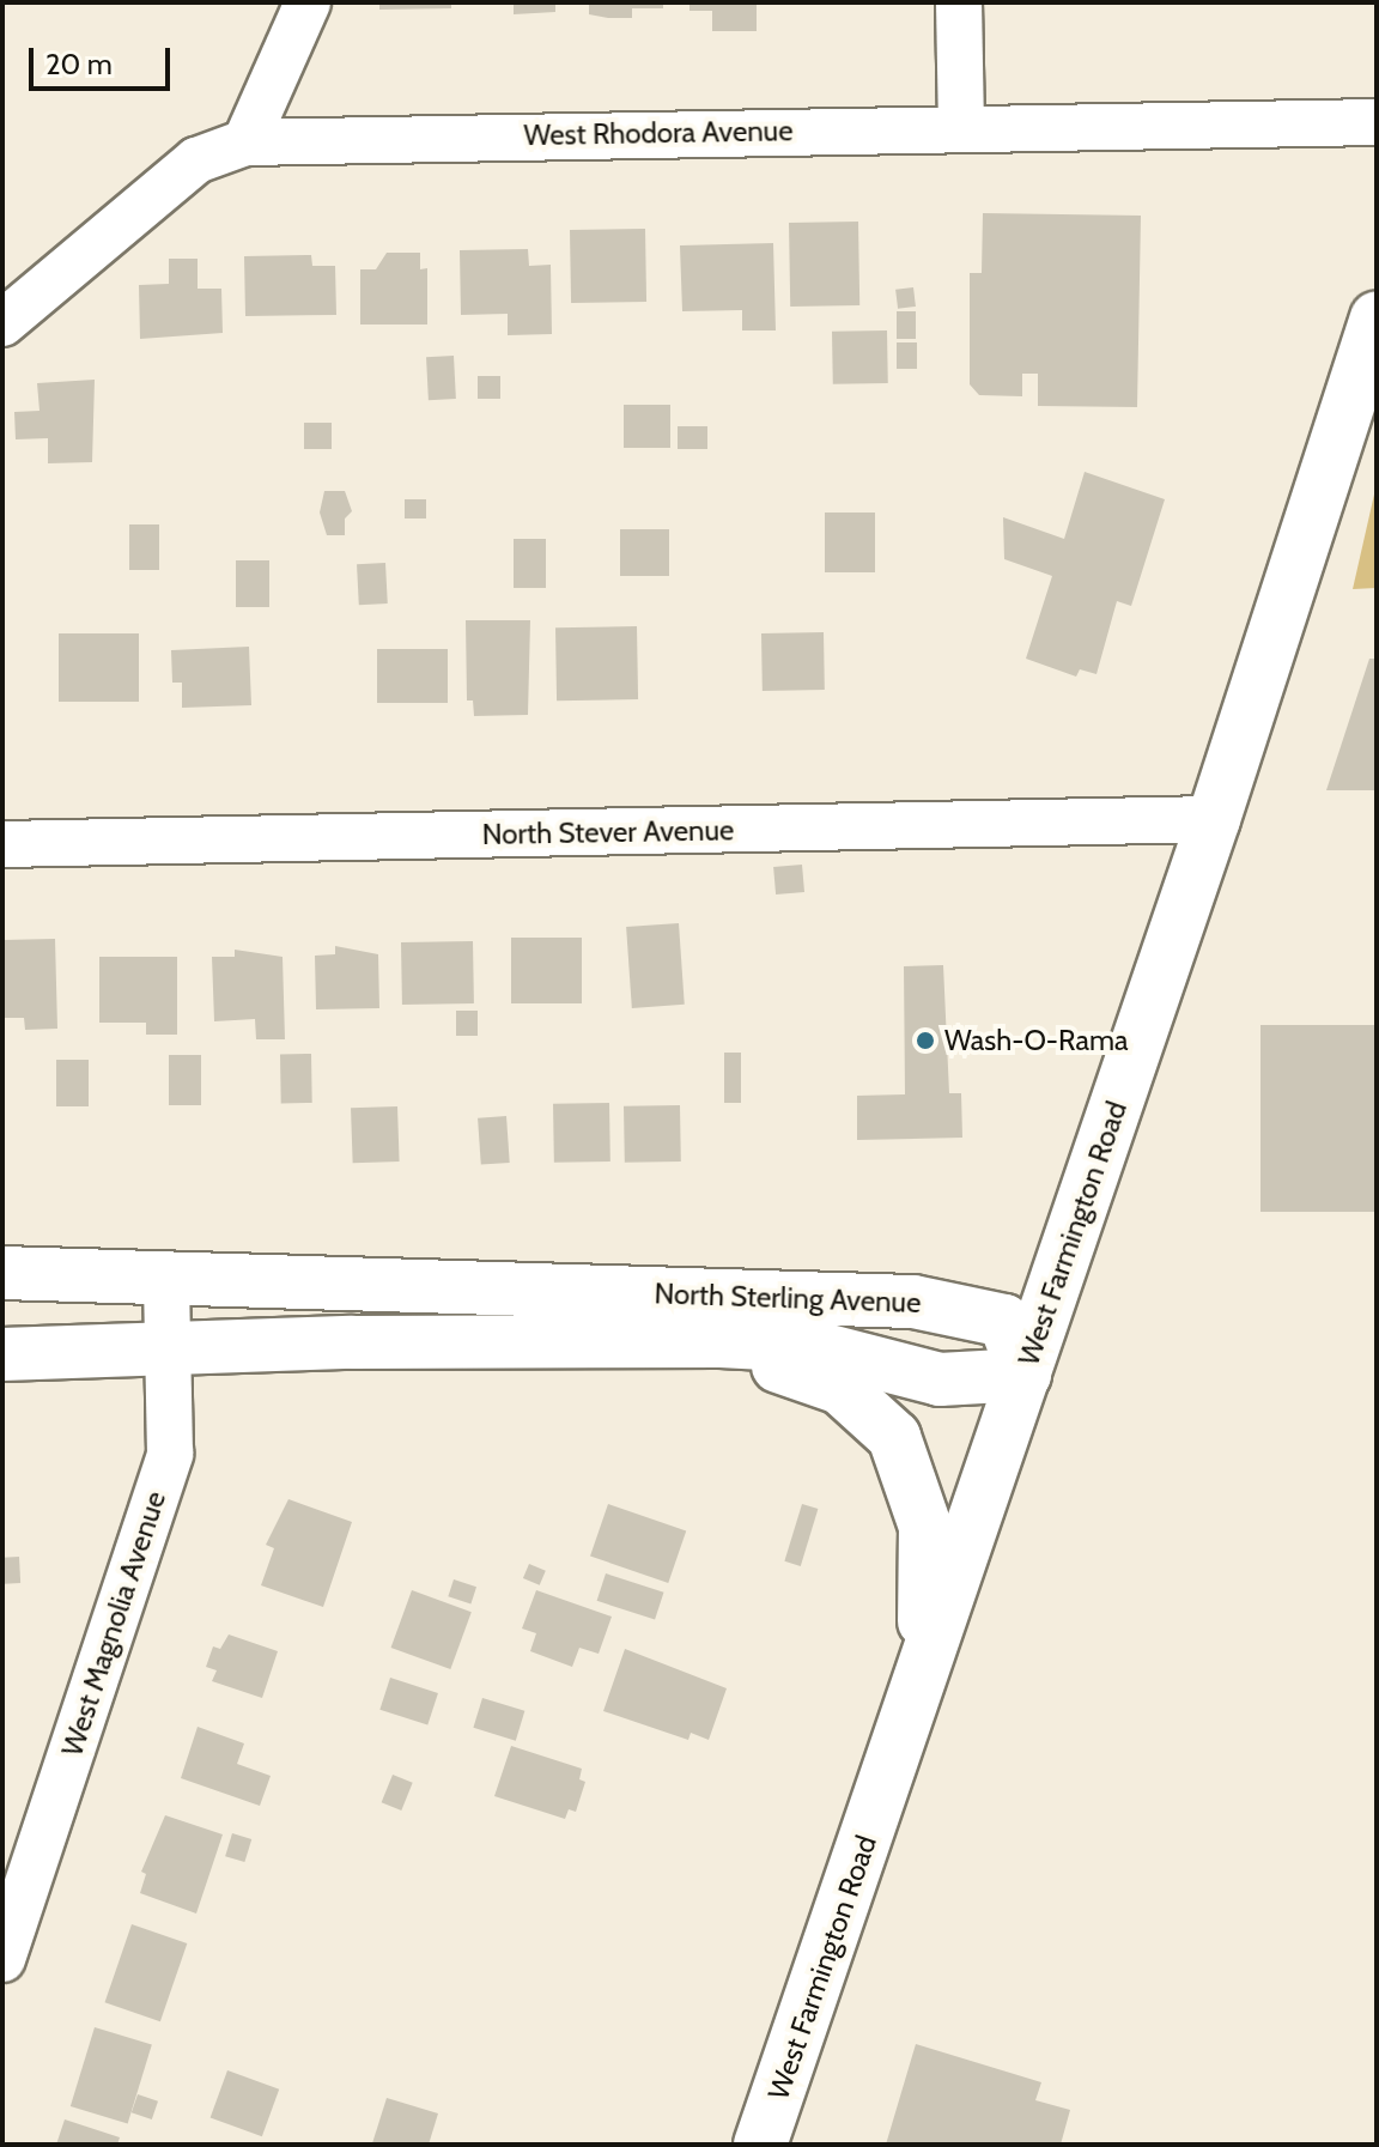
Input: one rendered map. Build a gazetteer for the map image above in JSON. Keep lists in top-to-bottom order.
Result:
{
  "streets": {
    "main road": ["West Farmington Road", "North Sterling Avenue"],
    "street": ["West Rhodora Avenue", "North Stever Avenue", "West Magnolia Avenue"]
  },
  "crossings": [
    ["North Stever Avenue", "West Farmington Road"],
    ["West Farmington Road", "North Sterling Avenue"],
    ["North Sterling Avenue", "West Magnolia Avenue"]
  ],
  "places": ["Wash-O-Rama"],
  "scale_bar": "20 m"
}
